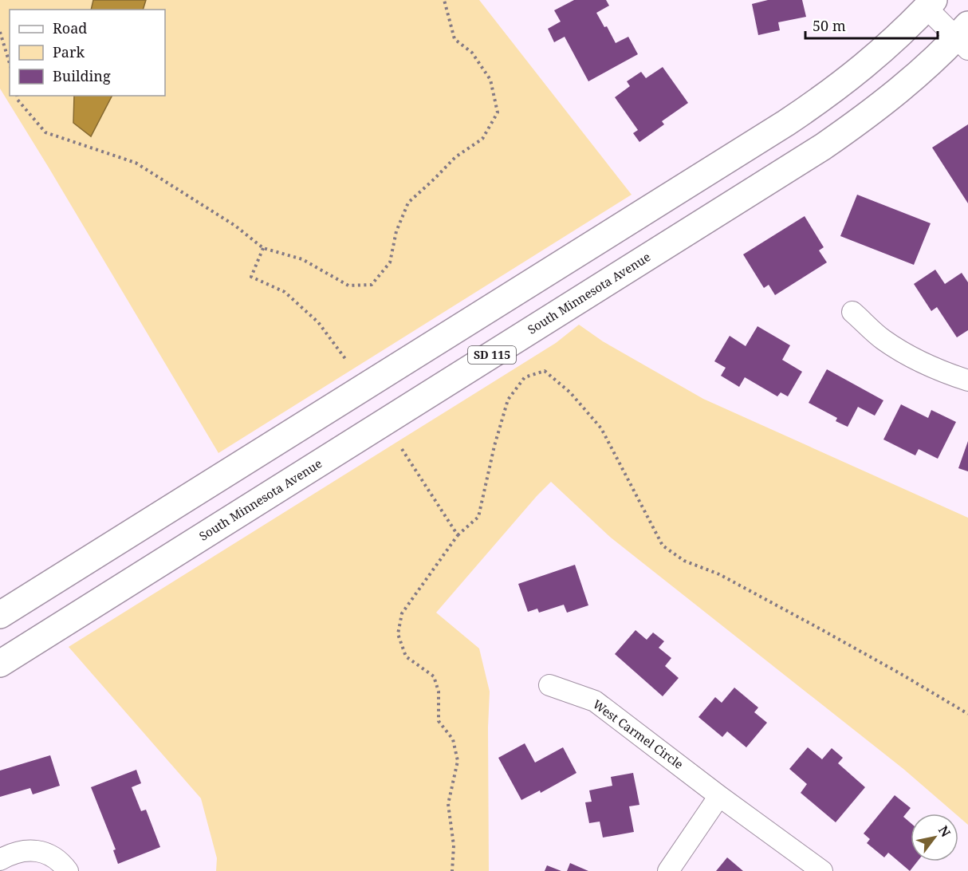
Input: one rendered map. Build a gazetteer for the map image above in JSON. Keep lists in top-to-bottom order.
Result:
{
  "streets": {
    "main road": ["South Minnesota Avenue", "SD 115"],
    "street": ["West Carmel Circle"]
  },
  "legend": ["Road", "Park", "Building"],
  "scale_bar": "50 m",
  "north": "top right"
}
